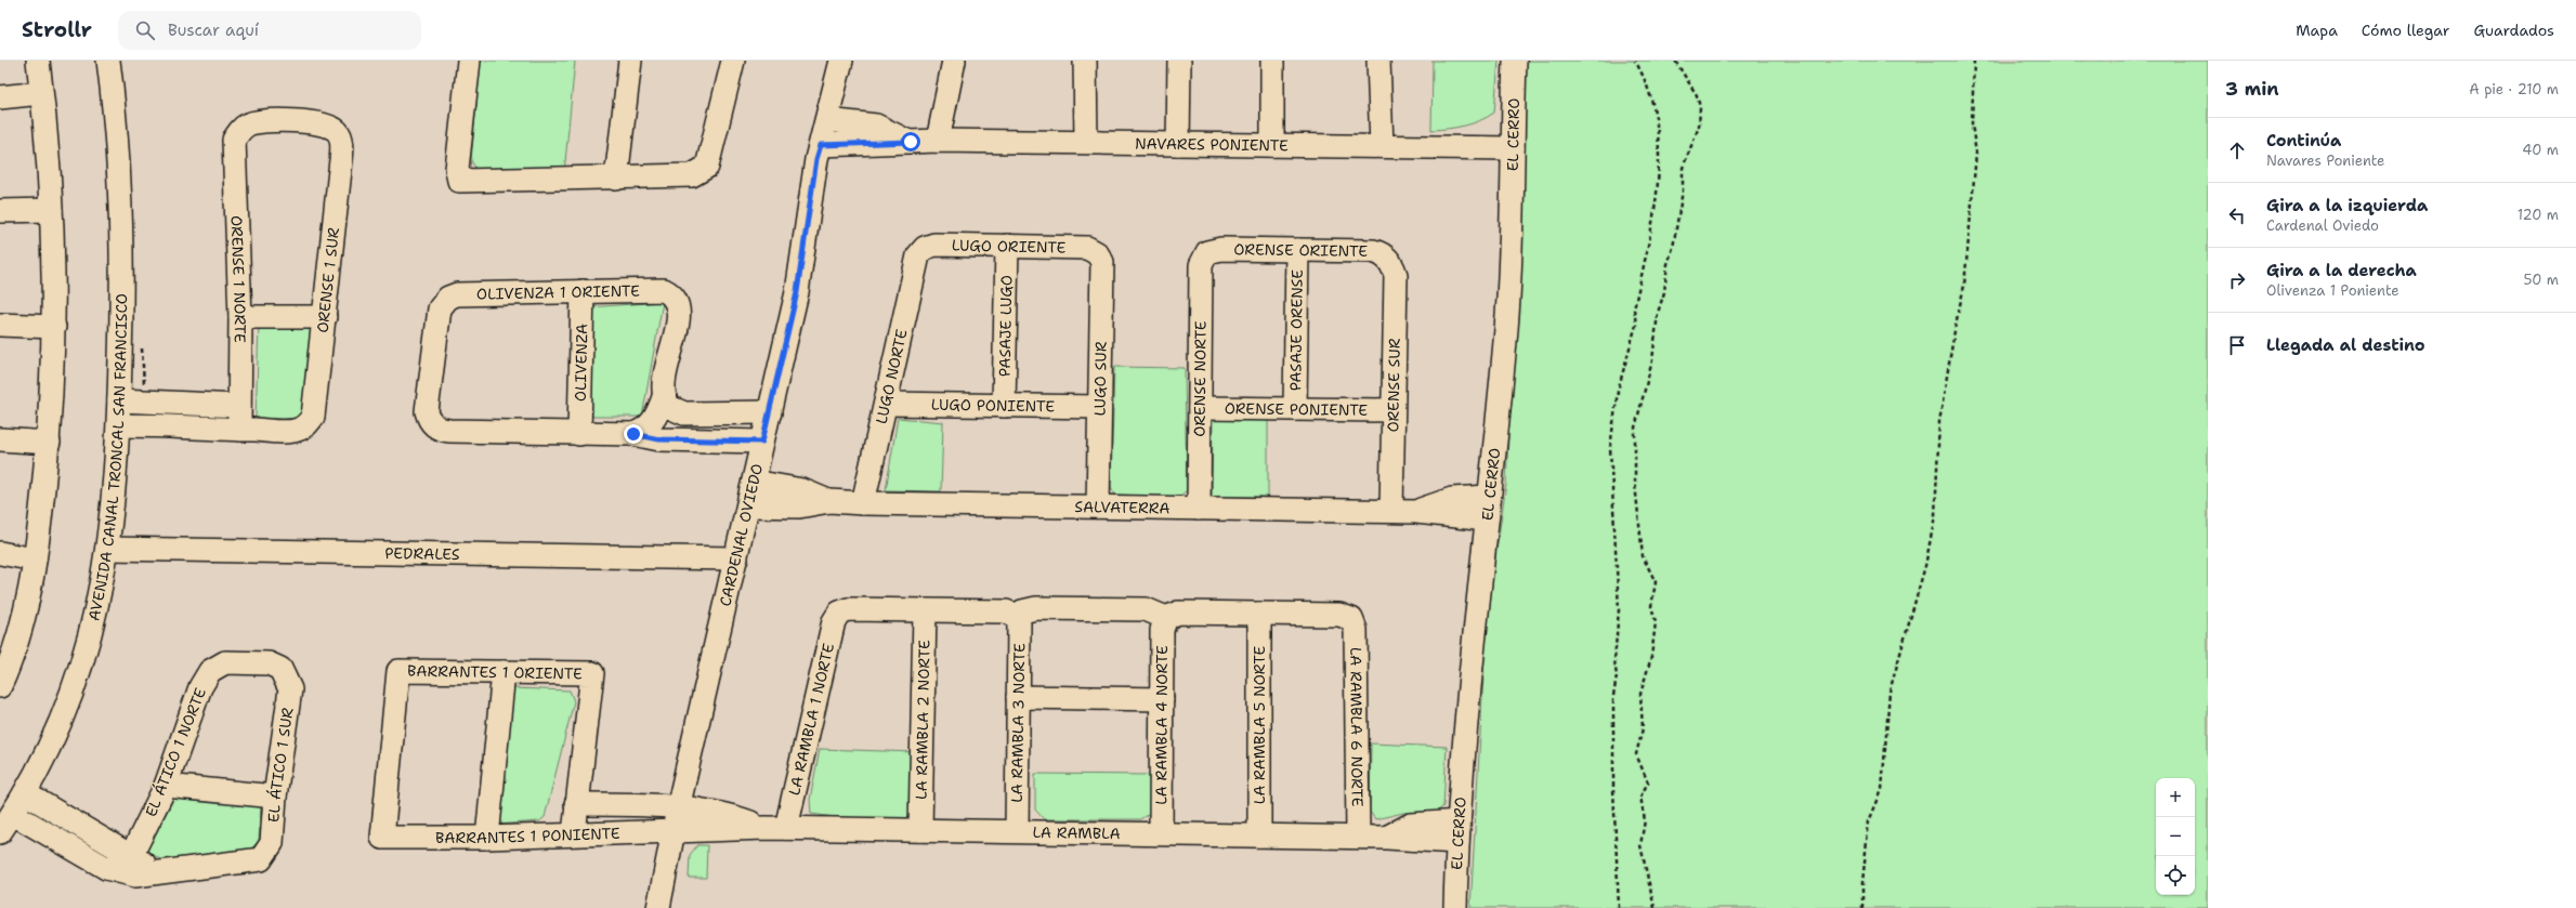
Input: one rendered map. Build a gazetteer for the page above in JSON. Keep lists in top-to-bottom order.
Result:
{
  "streets": {
    "street": [
      "EL CERRO",
      "NAVARES PONIENTE",
      "LUGO ORIENTE",
      "ORENSE ORIENTE",
      "ORENSE 1 NORTE",
      "ORENSE 1 SUR",
      "OLIVENZA 1 ORIENTE",
      "PASAJE LUGO",
      "PASAJE ORENSE",
      "OLIVENZA",
      "LUGO NORTE",
      "LUGO SUR",
      "ORENSE NORTE",
      "ORENSE SUR",
      "LUGO PONIENTE",
      "ORENSE PONIENTE",
      "AVENIDA CANAL TRONCAL SAN FRANCISCO",
      "SALVATERRA",
      "CARDENAL OVIEDO",
      "PEDRALES",
      "BARRANTES 1 ORIENTE",
      "LA RAMBLA 1 NORTE",
      "LA RAMBLA 2 NORTE",
      "LA RAMBLA 3 NORTE",
      "LA RAMBLA 4 NORTE",
      "LA RAMBLA 5 NORTE",
      "LA RAMBLA 6 NORTE",
      "EL ÁTICO 1 NORTE",
      "EL ÁTICO 1 SUR",
      "LA RAMBLA",
      "BARRANTES 1 PONIENTE"
    ]
  },
  "crossings": [
    ["EL CERRO", "NAVARES PONIENTE"],
    ["EL CERRO", "SALVATERRA"],
    ["EL CERRO", "LA RAMBLA"],
    ["NAVARES PONIENTE", "CARDENAL OVIEDO"],
    ["LUGO ORIENTE", "PASAJE LUGO"],
    ["LUGO ORIENTE", "LUGO NORTE"],
    ["LUGO ORIENTE", "LUGO SUR"],
    ["ORENSE ORIENTE", "PASAJE ORENSE"],
    ["ORENSE ORIENTE", "ORENSE NORTE"],
    ["ORENSE ORIENTE", "ORENSE SUR"],
    ["ORENSE 1 NORTE", "ORENSE 1 SUR"],
    ["OLIVENZA 1 ORIENTE", "OLIVENZA"],
    ["PASAJE LUGO", "LUGO PONIENTE"],
    ["PASAJE ORENSE", "ORENSE PONIENTE"],
    ["LUGO NORTE", "LUGO PONIENTE"],
    ["LUGO NORTE", "SALVATERRA"],
    ["LUGO SUR", "LUGO PONIENTE"],
    ["LUGO SUR", "SALVATERRA"],
    ["ORENSE NORTE", "ORENSE PONIENTE"],
    ["ORENSE NORTE", "SALVATERRA"],
    ["ORENSE SUR", "ORENSE PONIENTE"],
    ["ORENSE SUR", "SALVATERRA"],
    ["AVENIDA CANAL TRONCAL SAN FRANCISCO", "PEDRALES"],
    ["SALVATERRA", "CARDENAL OVIEDO"],
    ["CARDENAL OVIEDO", "PEDRALES"],
    ["CARDENAL OVIEDO", "LA RAMBLA"],
    ["CARDENAL OVIEDO", "BARRANTES 1 PONIENTE"],
    ["BARRANTES 1 ORIENTE", "BARRANTES 1 PONIENTE"],
    ["LA RAMBLA 1 NORTE", "LA RAMBLA 2 NORTE"],
    ["LA RAMBLA 1 NORTE", "LA RAMBLA"],
    ["LA RAMBLA 2 NORTE", "LA RAMBLA"],
    ["LA RAMBLA 3 NORTE", "LA RAMBLA"],
    ["LA RAMBLA 4 NORTE", "LA RAMBLA"],
    ["LA RAMBLA 5 NORTE", "LA RAMBLA 6 NORTE"],
    ["LA RAMBLA 5 NORTE", "LA RAMBLA"],
    ["LA RAMBLA 6 NORTE", "LA RAMBLA"],
    ["EL ÁTICO 1 NORTE", "EL ÁTICO 1 SUR"],
    ["LA RAMBLA", "BARRANTES 1 PONIENTE"]
  ],
  "page": {
    "header": "Strollr",
    "search": "Buscar aquí",
    "nav": ["Mapa", "Cómo llegar", "Guardados"],
    "heading": ["3 min", "A pie · 210 m"],
    "list": [
      ["Continúa", "Navares Poniente", "40 m"],
      ["Gira a la izquierda", "Cardenal Oviedo", "120 m"],
      ["Gira a la derecha", "Olivenza 1 Poniente", "50 m"],
      "Llegada al destino"
    ],
    "map_buttons": ["+", "−"]
  }
}
